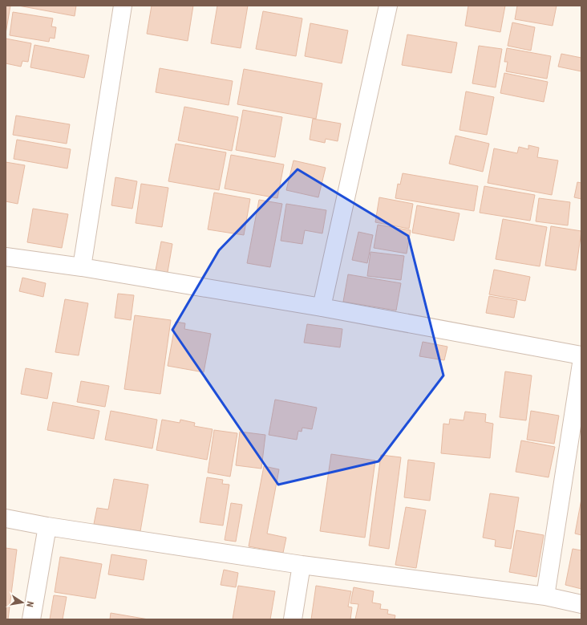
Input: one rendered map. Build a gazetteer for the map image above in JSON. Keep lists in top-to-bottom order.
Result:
{
  "north": "right"
}
